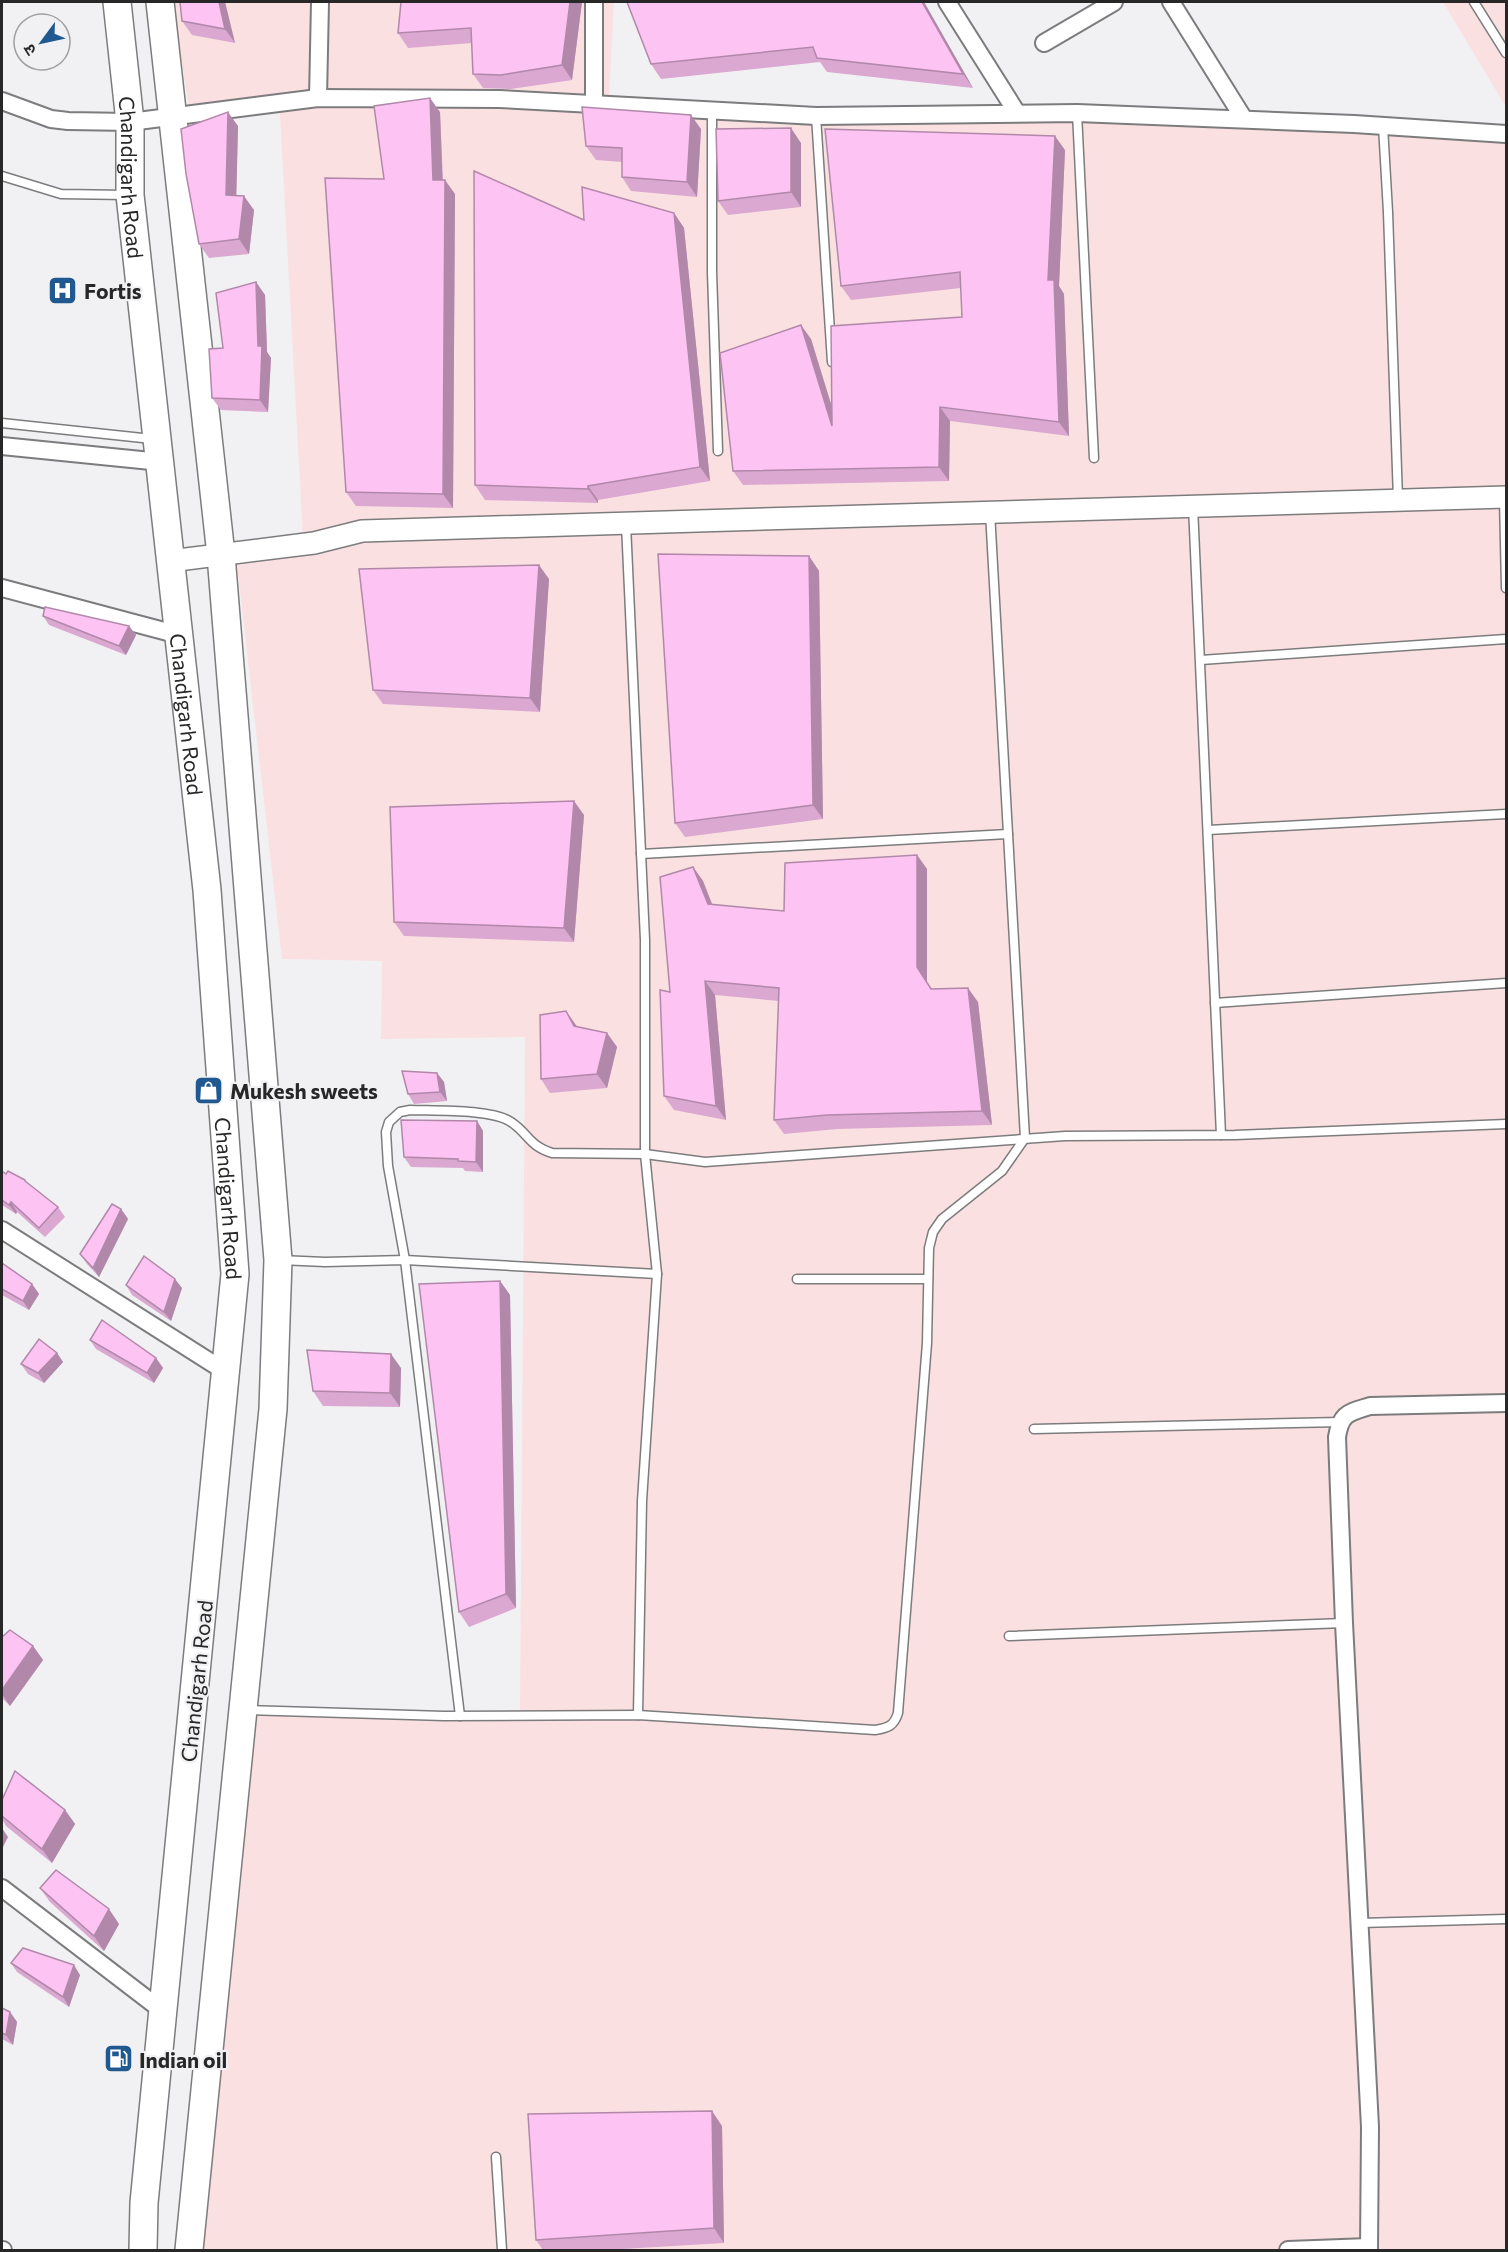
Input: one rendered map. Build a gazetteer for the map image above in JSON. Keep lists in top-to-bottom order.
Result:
{
  "streets": {
    "main road": ["Chandigarh Road"]
  },
  "places": {
    "hospital": ["Fortis"],
    "shop": ["Mukesh sweets"],
    "fuel station": ["Indian oil"]
  },
  "north": "bottom left"
}
